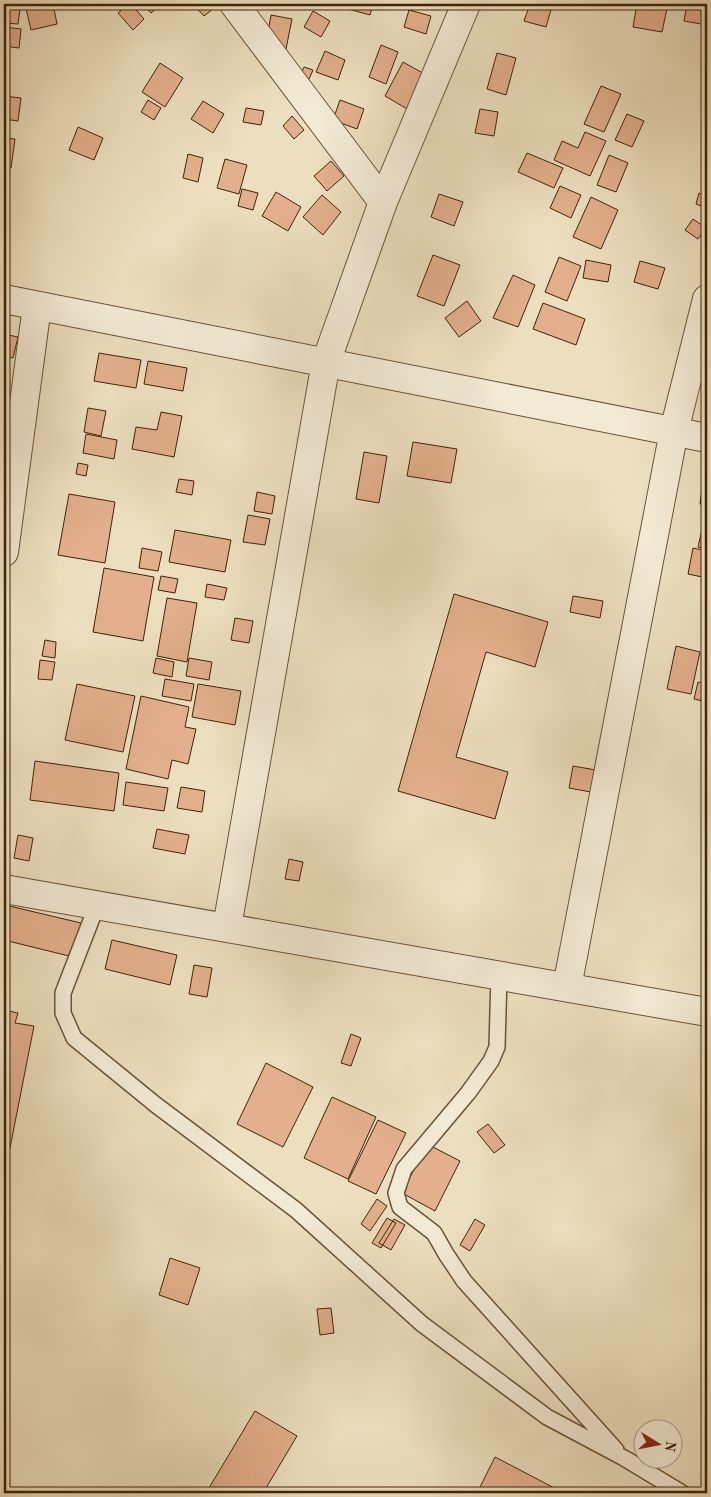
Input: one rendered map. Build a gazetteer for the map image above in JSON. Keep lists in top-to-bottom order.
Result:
{
  "north": "right"
}
